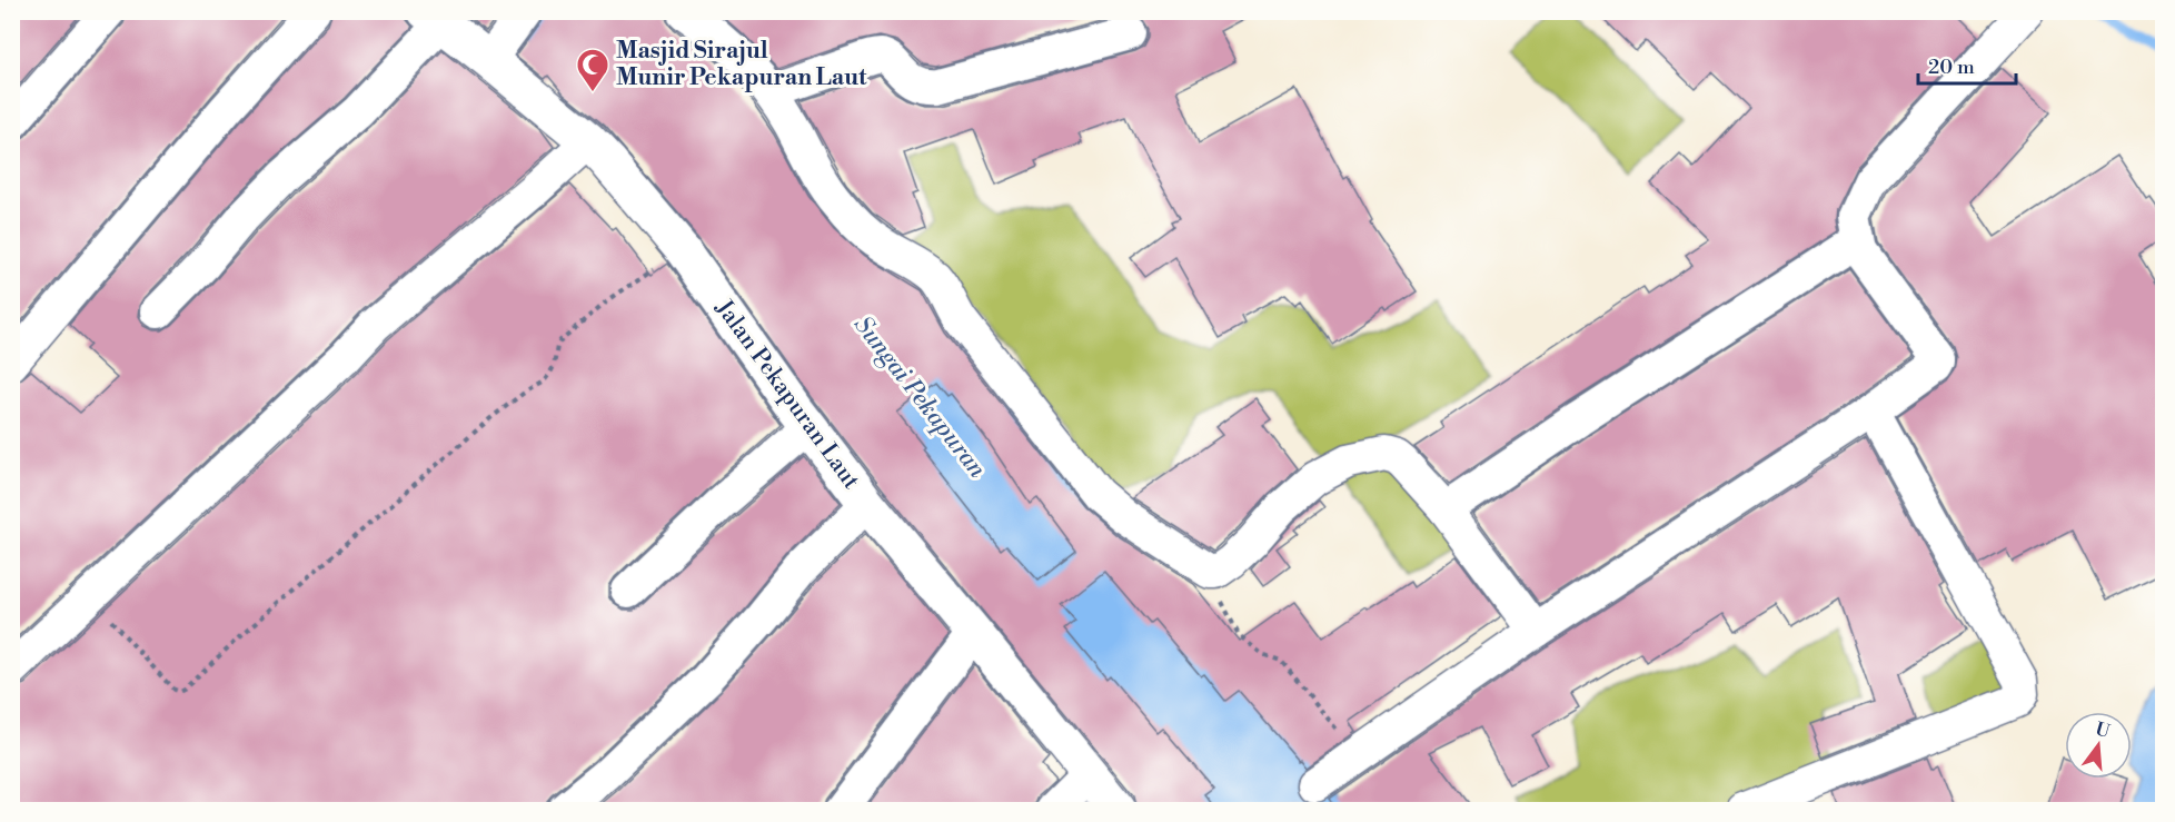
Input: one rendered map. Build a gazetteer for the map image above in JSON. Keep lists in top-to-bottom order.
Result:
{
  "streets": {
    "street": ["Jalan Pekapuran Laut"]
  },
  "water": ["Sungai Pekapuran"],
  "places": {
    "mosque": ["Masjid Sirajul Munir Pekapuran Laut"]
  },
  "scale_bar": "20 m",
  "north": "top"
}
